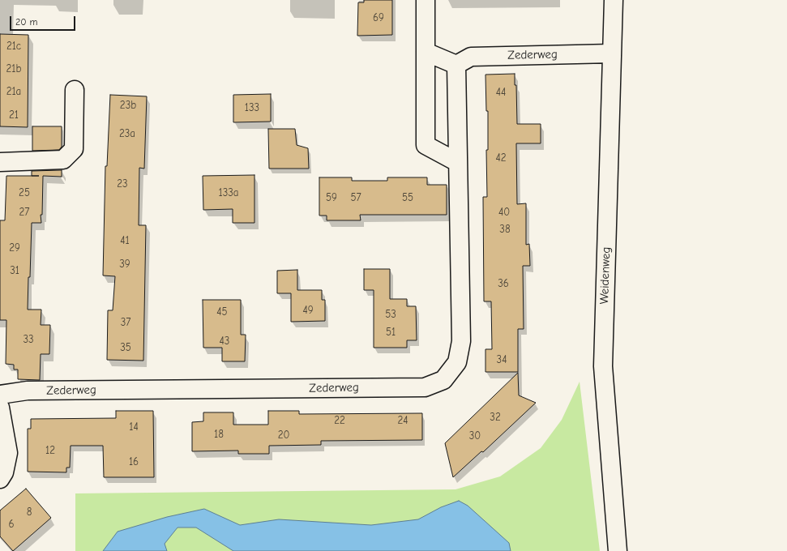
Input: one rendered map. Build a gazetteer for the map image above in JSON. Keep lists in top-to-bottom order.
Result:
{
  "streets": {
    "street": ["Zederweg", "Weidenweg"]
  },
  "crossings": [
    ["Zederweg", "Weidenweg"]
  ],
  "house_numbers": [
    "69",
    "21c",
    "21b",
    "21a",
    "44",
    "23b",
    "133",
    "21",
    "23a",
    "42",
    "23",
    "25",
    "133a",
    "59",
    "57",
    "55",
    "27",
    "40",
    "38",
    "41",
    "29",
    "39",
    "31",
    "36",
    "49",
    "45",
    "53",
    "37",
    "51",
    "33",
    "43",
    "35",
    "34",
    "32",
    "22",
    "24",
    "14",
    "18",
    "20",
    "30",
    "12",
    "16",
    "8",
    "6"
  ],
  "scale_bar": "20 m"
}
